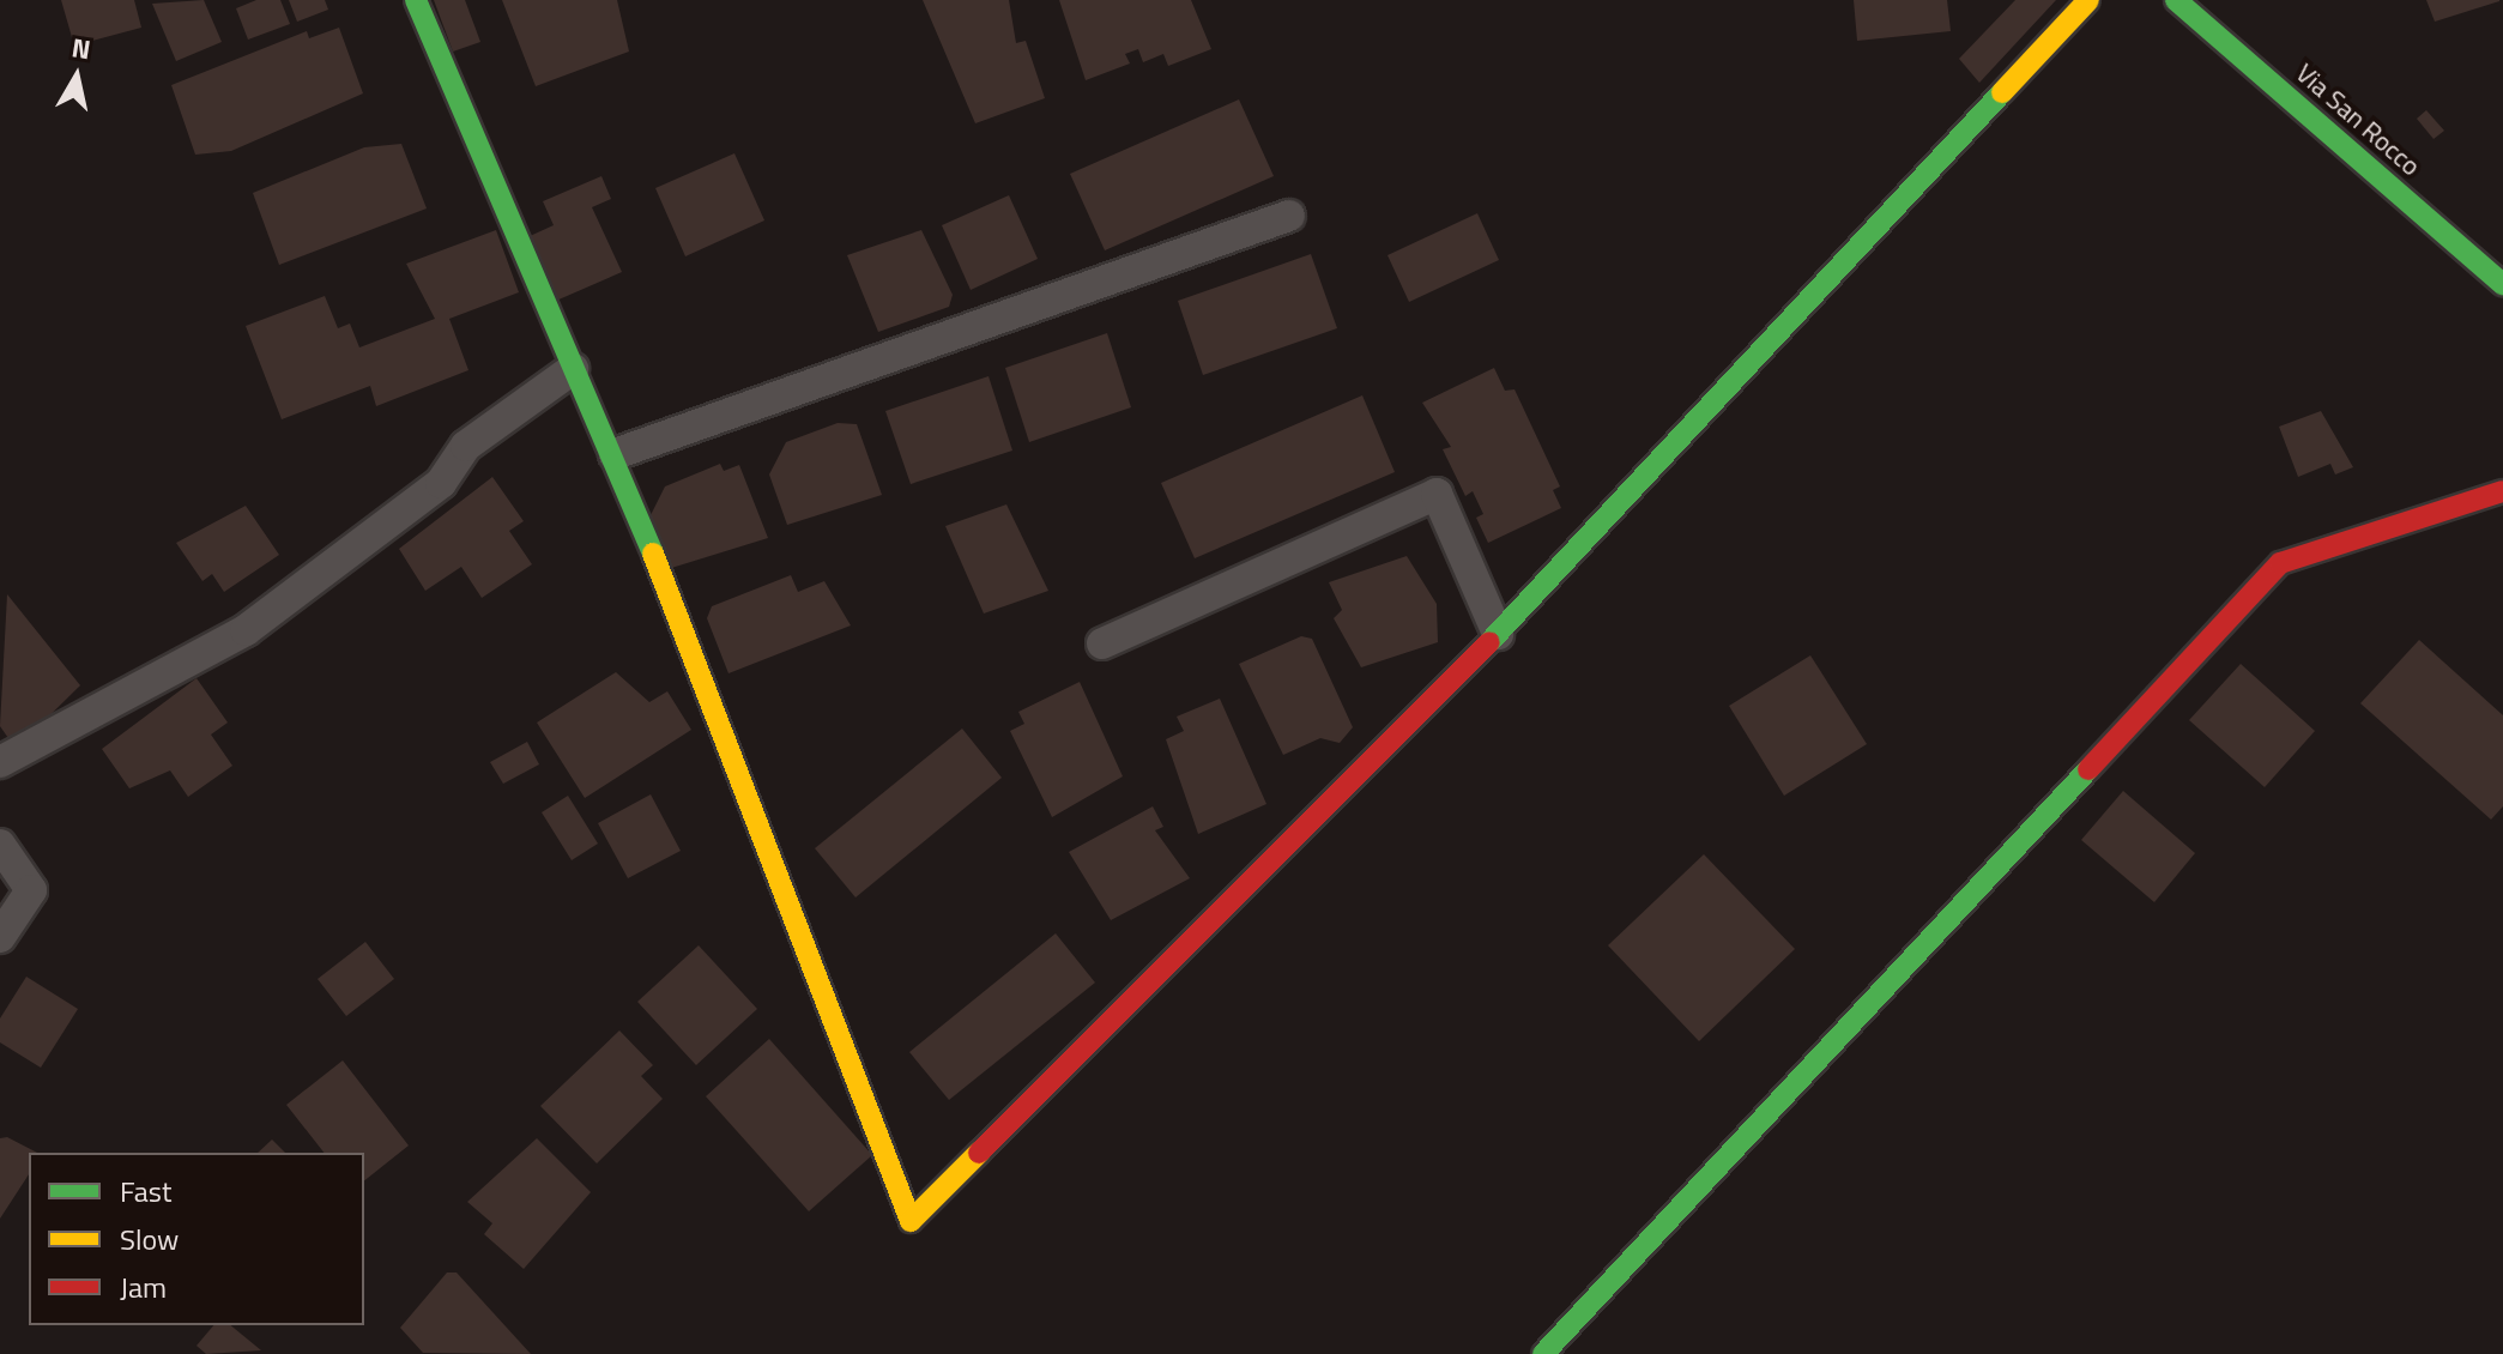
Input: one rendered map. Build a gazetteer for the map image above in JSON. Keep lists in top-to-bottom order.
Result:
{
  "streets": {
    "street": ["Via San Rocco"]
  },
  "legend": ["Fast", "Slow", "Jam"],
  "north": "top"
}
